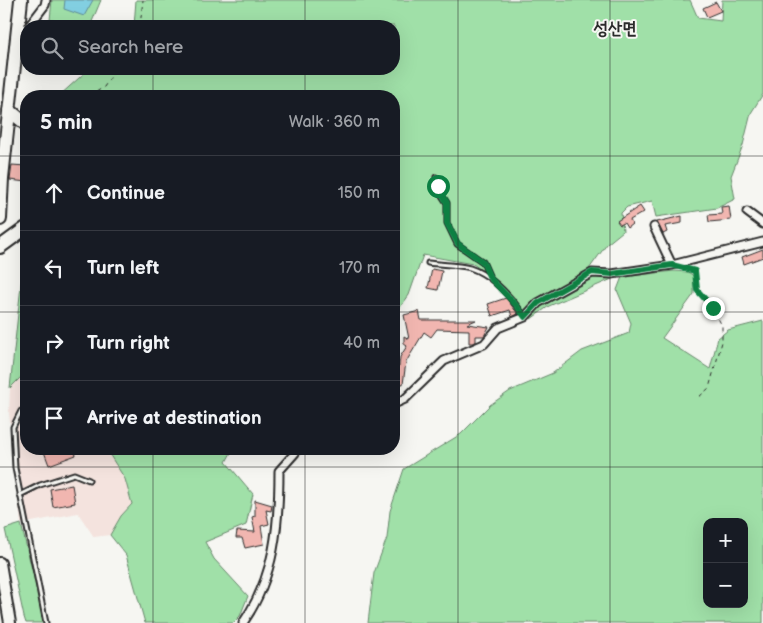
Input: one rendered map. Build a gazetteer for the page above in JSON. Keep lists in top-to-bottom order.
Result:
{
  "districts": ["성산면"],
  "page": {
    "search": "Search here",
    "heading": ["5 min", "Walk · 360 m"],
    "list": [
      ["Continue", "150 m"],
      ["Turn left", "170 m"],
      ["Turn right", "40 m"],
      "Arrive at destination"
    ],
    "map_buttons": ["+", "−"]
  }
}
